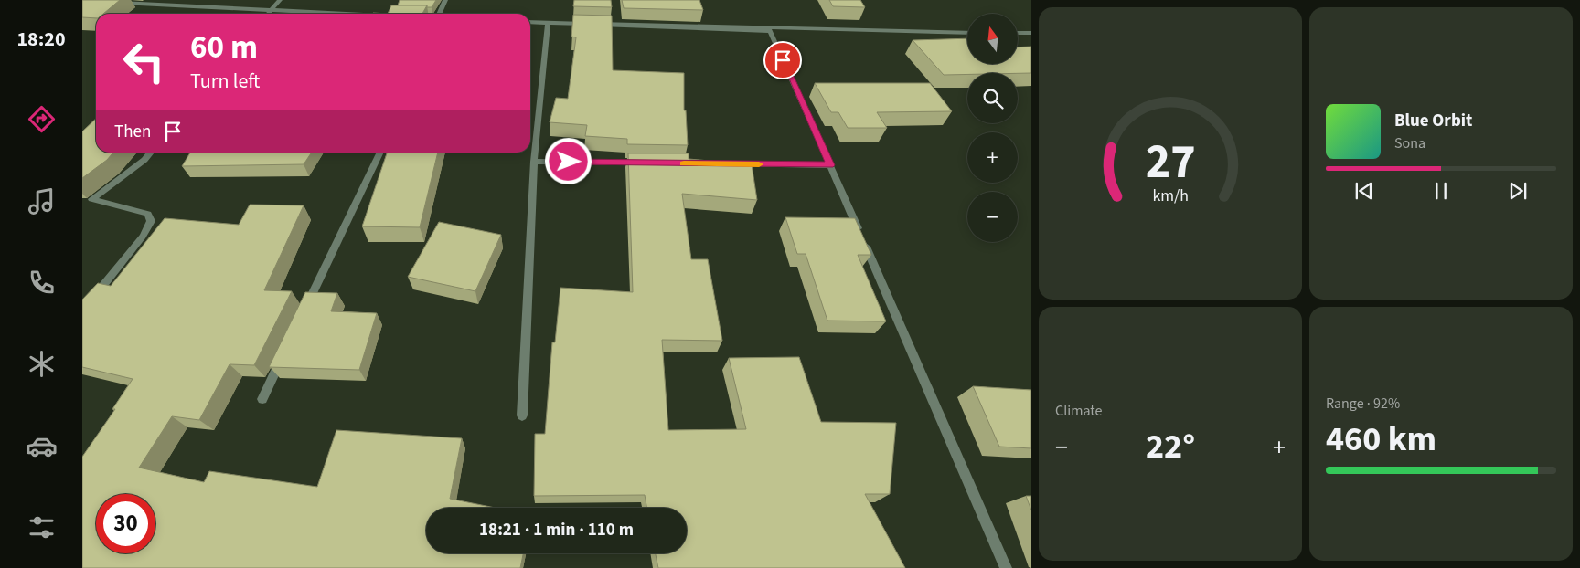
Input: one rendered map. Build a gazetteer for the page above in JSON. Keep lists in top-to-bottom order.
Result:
{
  "north": "top",
  "page": {
    "tabs": "18:20",
    "map_buttons": ["+", "−"],
    "turn": ["60 m", "Turn left"],
    "song": ["Blue Orbit", "Sona"],
    "then": "Then",
    "tile": [
      "Climate",
      ["Range · 92%", "460 km"]
    ],
    "heat": ["−", "22°", "+"],
    "limit": "30",
    "trip": "18:21 · 1 min · 110 m",
    "gauge": ["27", "km/h"]
  }
}
